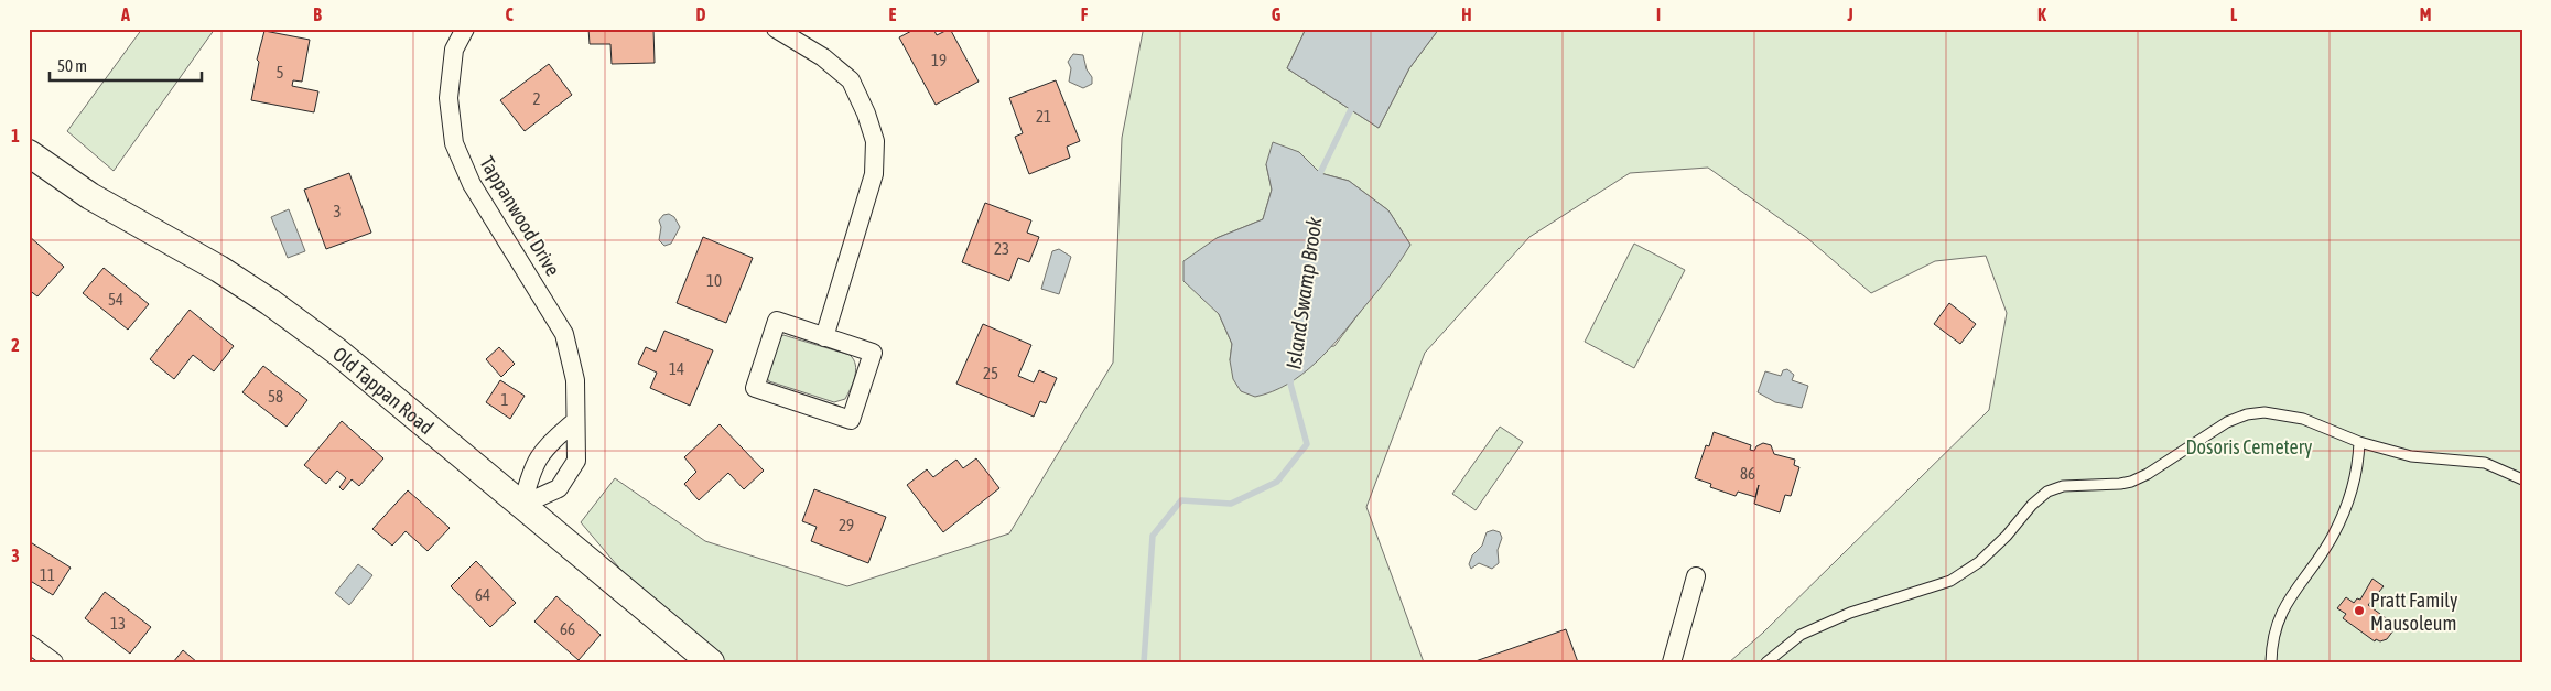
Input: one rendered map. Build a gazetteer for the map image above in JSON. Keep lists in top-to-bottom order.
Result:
{
  "streets": {
    "street": ["Tappanwood Drive", "Old Tappan Road"]
  },
  "crossings": [
    ["Tappanwood Drive", "Old Tappan Road"]
  ],
  "water": ["Island Swamp Brook"],
  "parks": ["Dosoris Cemetery"],
  "places": ["Pratt Family Mausoleum"],
  "house_numbers": [
    "19",
    "5",
    "2",
    "21",
    "3",
    "23",
    "10",
    "54",
    "14",
    "25",
    "58",
    "1",
    "86",
    "29",
    "11",
    "64",
    "13",
    "66"
  ],
  "scale_bar": "50 m",
  "grid": {
    "columns": [
      "A",
      "B",
      "C",
      "D",
      "E",
      "F",
      "G",
      "H",
      "I",
      "J",
      "K",
      "L",
      "M"
    ],
    "rows": ["1", "2", "3"]
  }
}
